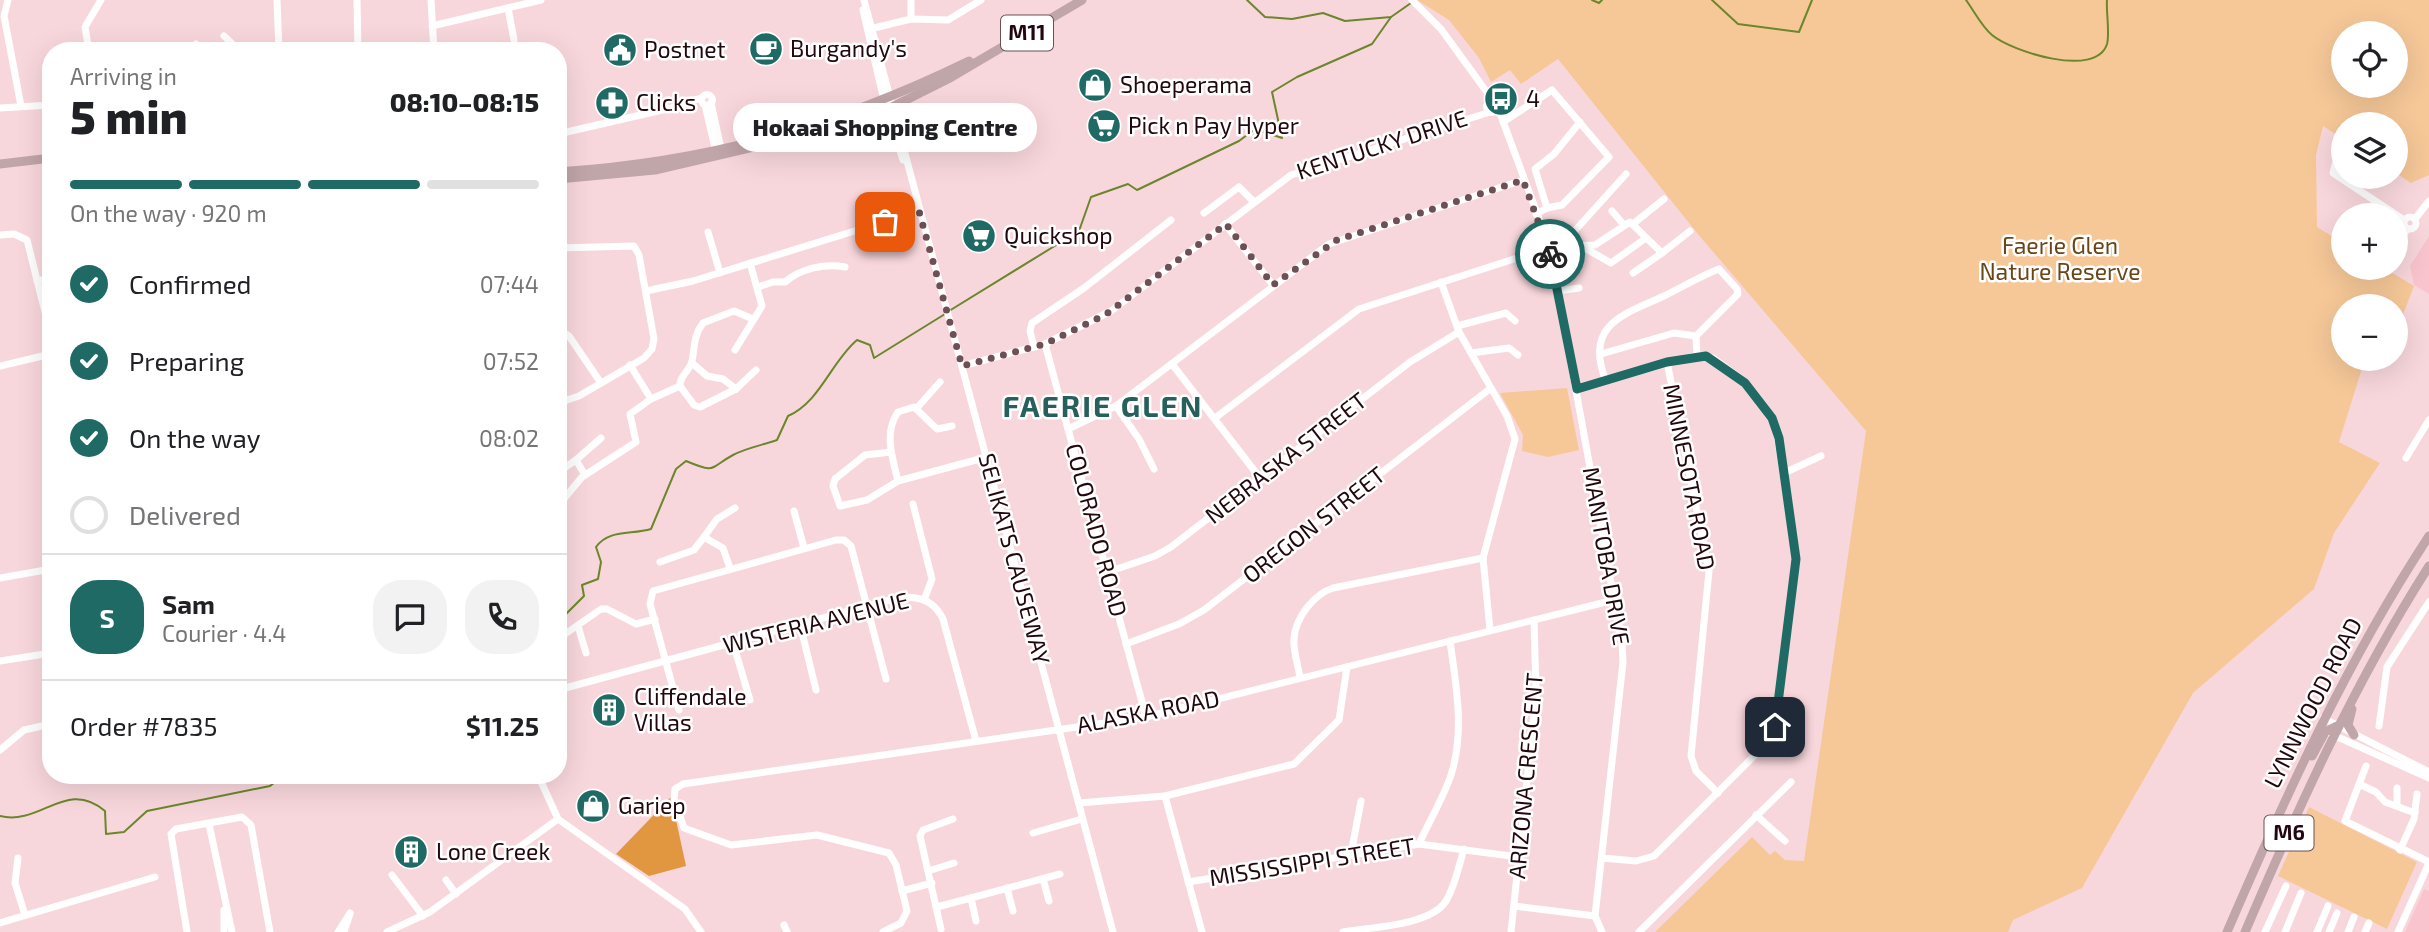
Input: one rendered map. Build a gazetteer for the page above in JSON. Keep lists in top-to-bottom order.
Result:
{
  "streets": {
    "main road": ["M11", "LYNNWOOD ROAD", "M6"],
    "street": [
      "KENTUCKY DRIVE",
      "NEBRASKA STREET",
      "MINNESOTA ROAD",
      "OREGON STREET",
      "COLORADO ROAD",
      "MANITOBA DRIVE",
      "SELIKATS CAUSEWAY",
      "WISTERIA AVENUE",
      "ALASKA ROAD",
      "ARIZONA CRESCENT",
      "MISSISSIPPI STREET"
    ]
  },
  "crossings": [
    ["M11", "SELIKATS CAUSEWAY"],
    ["KENTUCKY DRIVE", "COLORADO ROAD"],
    ["KENTUCKY DRIVE", "SELIKATS CAUSEWAY"],
    ["NEBRASKA STREET", "COLORADO ROAD"],
    ["OREGON STREET", "COLORADO ROAD"],
    ["COLORADO ROAD", "ALASKA ROAD"],
    ["MANITOBA DRIVE", "ALASKA ROAD"],
    ["SELIKATS CAUSEWAY", "ALASKA ROAD"],
    ["WISTERIA AVENUE", "ALASKA ROAD"],
    ["ALASKA ROAD", "ARIZONA CRESCENT"],
    ["ARIZONA CRESCENT", "MISSISSIPPI STREET"]
  ],
  "districts": ["FAERIE GLEN"],
  "parks": ["Faerie Glen Nature Reserve"],
  "places": {
    "cafe": ["Burgandy's"],
    "public building": ["Postnet"],
    "shop": ["Shoeperama", "Gariep"],
    "bus stop": ["4"],
    "pharmacy": ["Clicks"],
    "supermarket": ["Pick n Pay Hyper", "Quickshop"],
    "other": ["Hokaai Shopping Centre"],
    "building": ["Cliffendale Villas", "Lone Creek"]
  },
  "page": {
    "map_buttons": ["+", "−"],
    "heading": ["5 min", "Arriving in", "08:10–08:15"],
    "panel": [
      "Sam",
      "Courier · 4.4",
      "Order #7835",
      "$11.25"
    ],
    "bubble": "Hokaai Shopping Centre",
    "bar": "On the way · 920 m",
    "list": [
      ["Confirmed", "07:44"],
      ["Preparing", "07:52"],
      ["On the way", "08:02"],
      "Delivered"
    ],
    "round": "S"
  }
}
